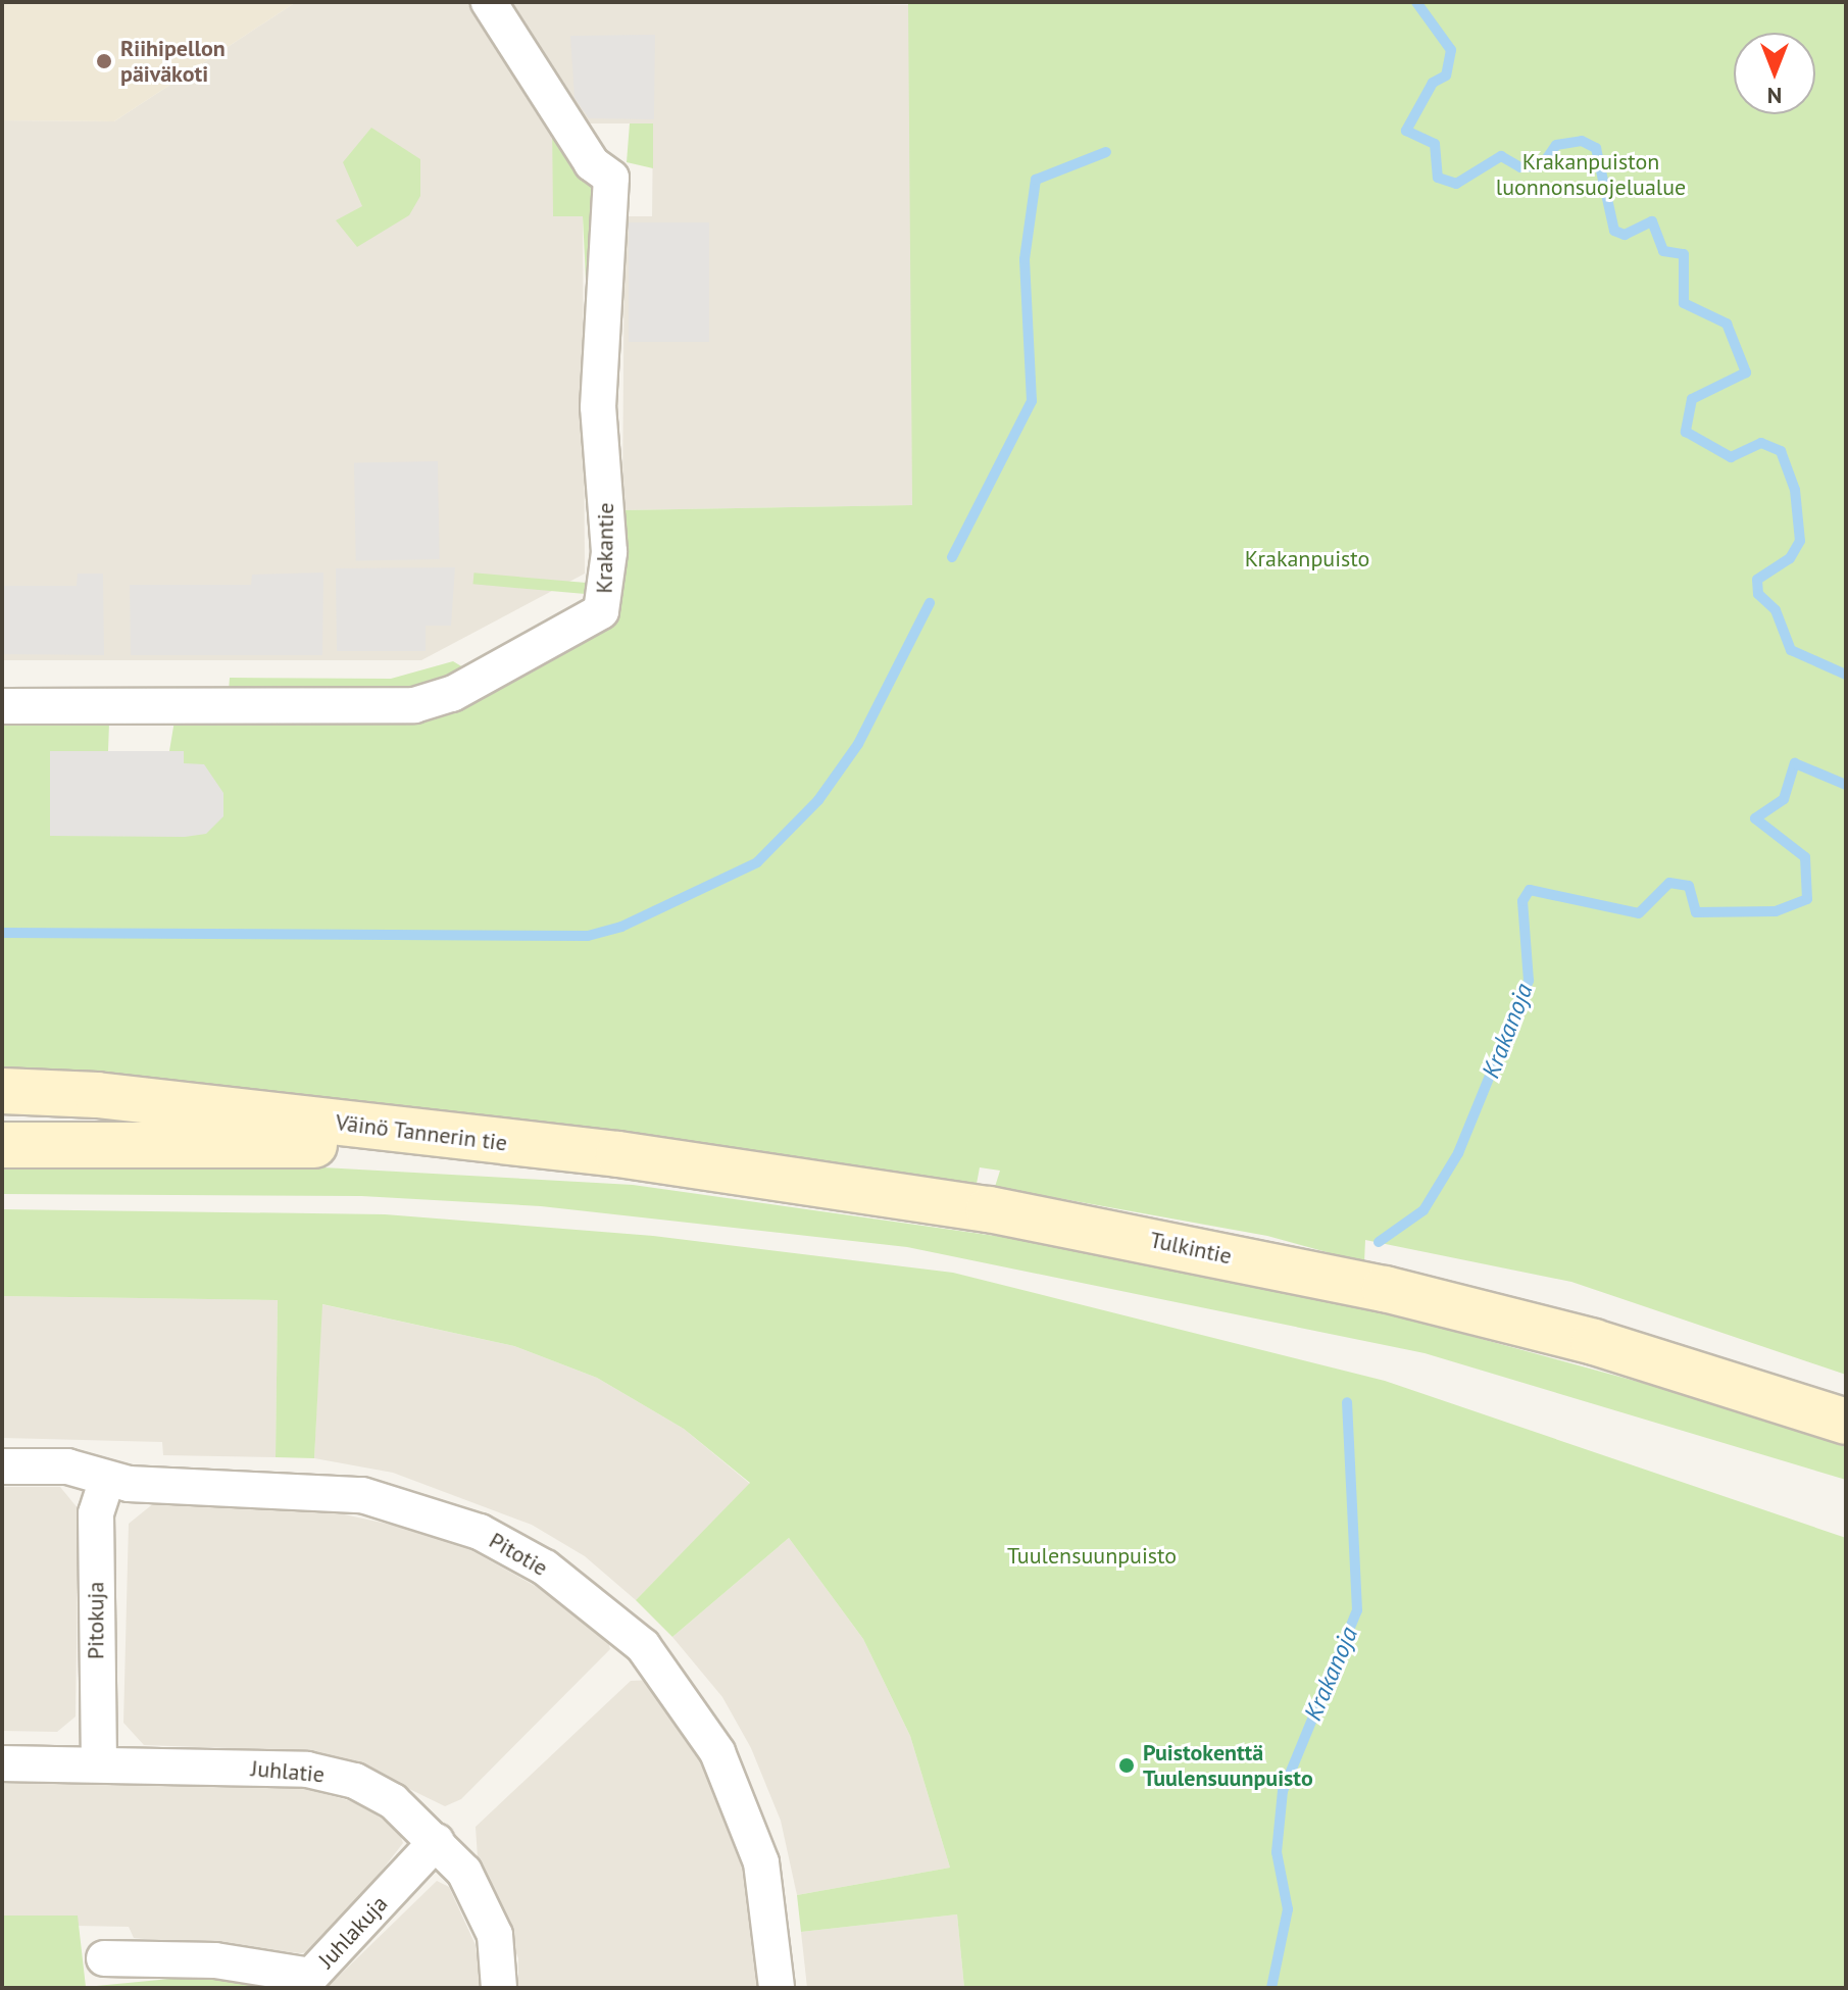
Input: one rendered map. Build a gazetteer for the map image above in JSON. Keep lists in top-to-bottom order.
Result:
{
  "streets": {
    "main road": ["Väinö Tannerin tie", "Tulkintie"],
    "street": [
      "Krakantie",
      "Pitotie",
      "Pitokuja",
      "Juhlatie",
      "Juhlakuja"
    ]
  },
  "crossings": [
    ["Väinö Tannerin tie", "Tulkintie"],
    ["Pitotie", "Pitokuja"],
    ["Pitokuja", "Juhlatie"],
    ["Juhlatie", "Juhlakuja"]
  ],
  "water": ["Krakanoja"],
  "parks": ["Krakanpuiston luonnonsuojelualue", "Krakanpuisto", "Tuulensuunpuisto"],
  "places": ["Riihipellon päiväkoti", "Puistokenttä Tuulensuunpuisto"],
  "north": "bottom"
}
